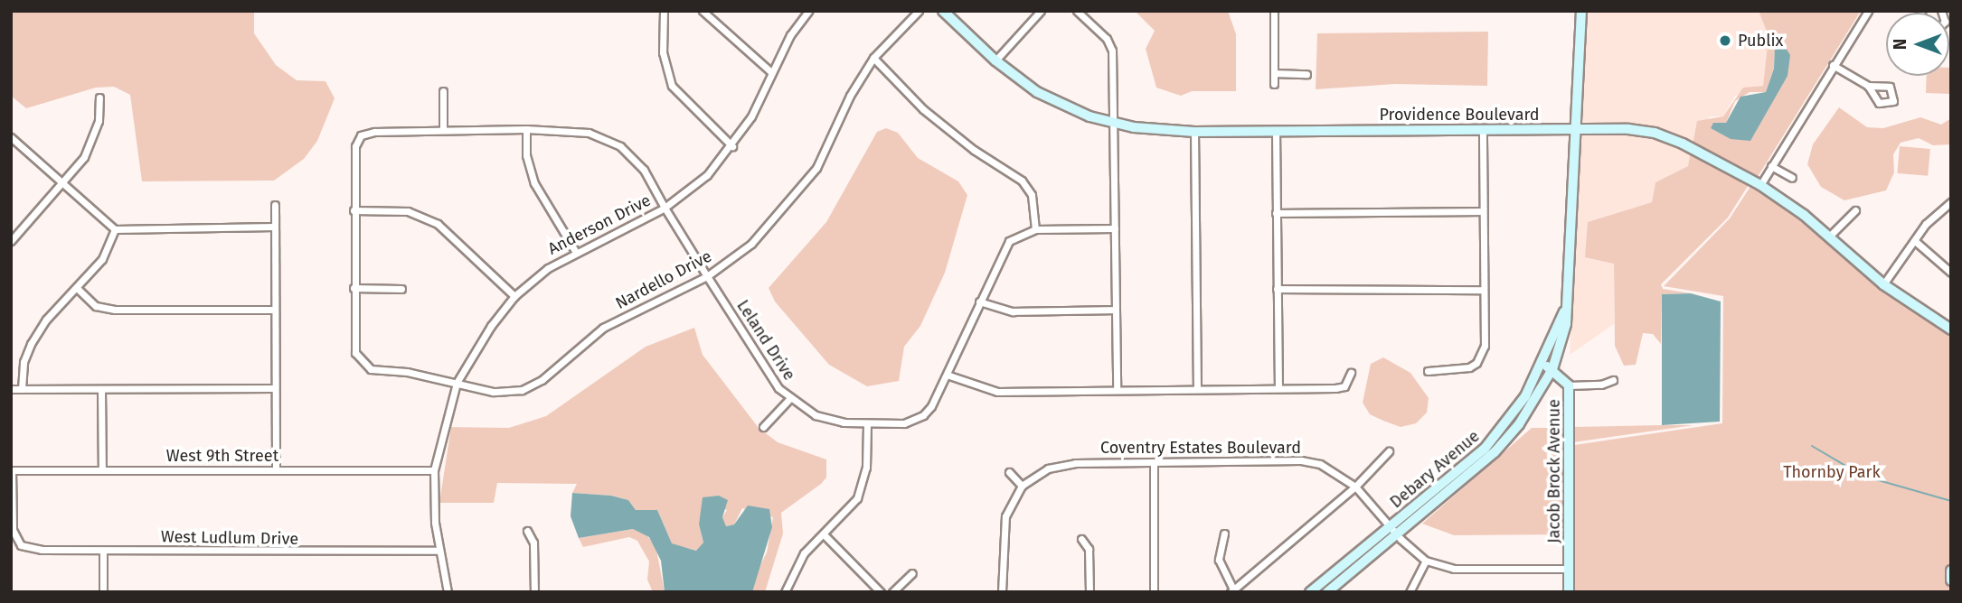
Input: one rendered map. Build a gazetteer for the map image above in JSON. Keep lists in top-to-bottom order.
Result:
{
  "streets": {
    "main road": ["Providence Boulevard", "Debary Avenue", "Jacob Brock Avenue"],
    "street": [
      "Anderson Drive",
      "Nardello Drive",
      "Leland Drive",
      "Coventry Estates Boulevard",
      "West 9th Street",
      "West Ludlum Drive"
    ]
  },
  "crossings": [
    ["Providence Boulevard", "Debary Avenue"],
    ["Anderson Drive", "Nardello Drive"],
    ["Anderson Drive", "Leland Drive"],
    ["Anderson Drive", "West 9th Street"],
    ["Anderson Drive", "West Ludlum Drive"],
    ["Nardello Drive", "Leland Drive"],
    ["Coventry Estates Boulevard", "Debary Avenue"],
    ["Coventry Estates Boulevard", "Jacob Brock Avenue"],
    ["West 9th Street", "West Ludlum Drive"],
    ["Debary Avenue", "Jacob Brock Avenue"]
  ],
  "parks": ["Thornby Park"],
  "places": ["Publix"],
  "north": "left"
}
